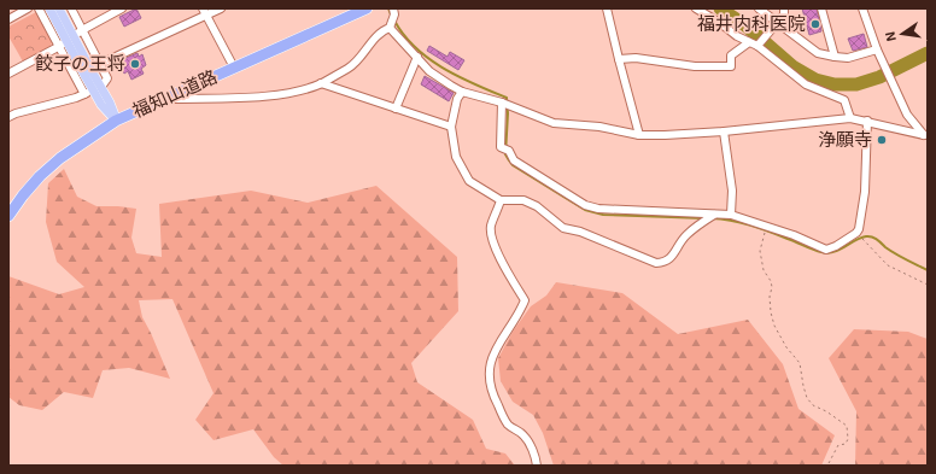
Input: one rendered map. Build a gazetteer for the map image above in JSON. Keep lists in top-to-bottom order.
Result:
{
  "streets": {
    "highway": ["福知山道路"]
  },
  "places": ["福井内科医院", "餃子の王将", "浄願寺"],
  "north": "left"
}
